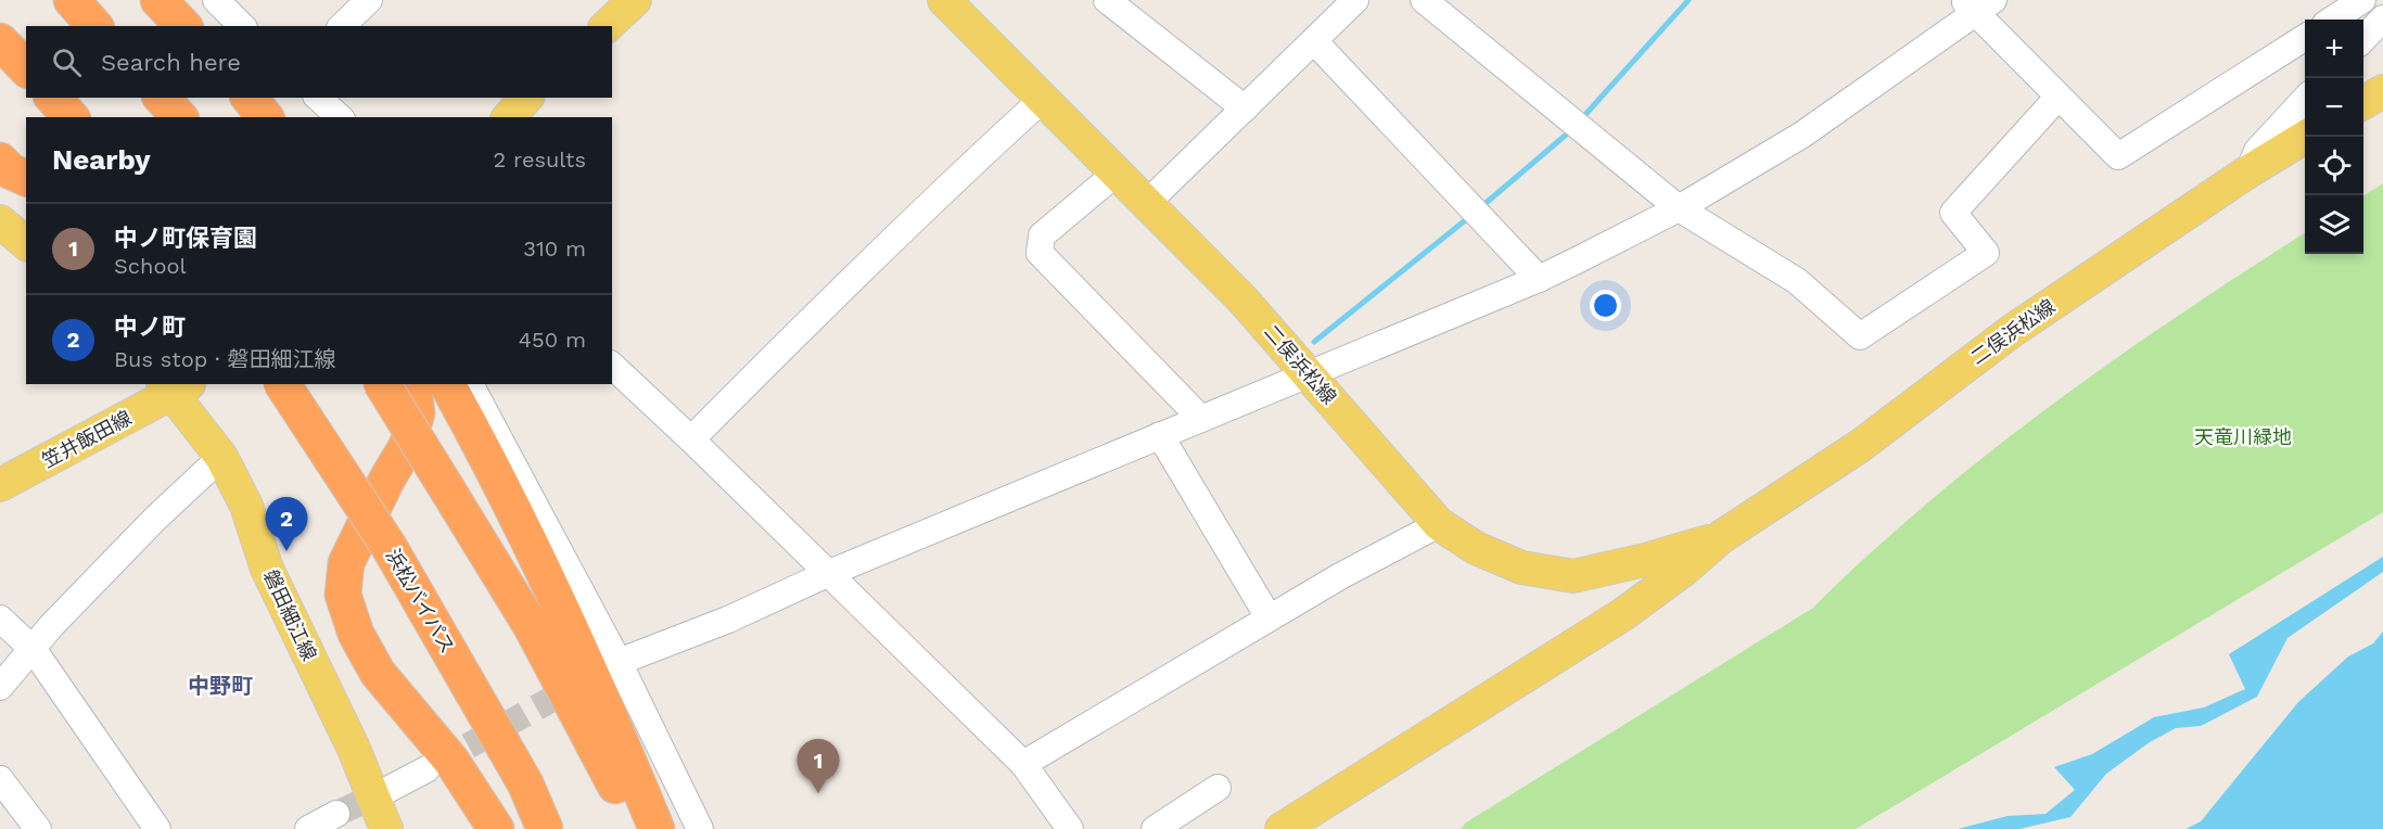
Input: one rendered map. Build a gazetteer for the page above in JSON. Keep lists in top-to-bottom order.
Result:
{
  "streets": {
    "highway": ["浜松バイパス"],
    "main road": ["二俣浜松線", "笠井飯田線", "磐田細江線"]
  },
  "crossings": [
    ["笠井飯田線", "磐田細江線"]
  ],
  "districts": ["中野町"],
  "parks": ["天竜川緑地"],
  "page": {
    "map_buttons": ["+", "−"],
    "search": "Search here",
    "heading": ["Nearby", "2 results"],
    "list": [
      {
        "mark": "1",
        "name": "中ノ町保育園",
        "note": "School",
        "value": "310 m"
      },
      {
        "mark": "2",
        "name": "中ノ町",
        "note": "Bus stop · 磐田細江線",
        "value": "450 m"
      }
    ],
    "pins": ["2", "1"]
  }
}
